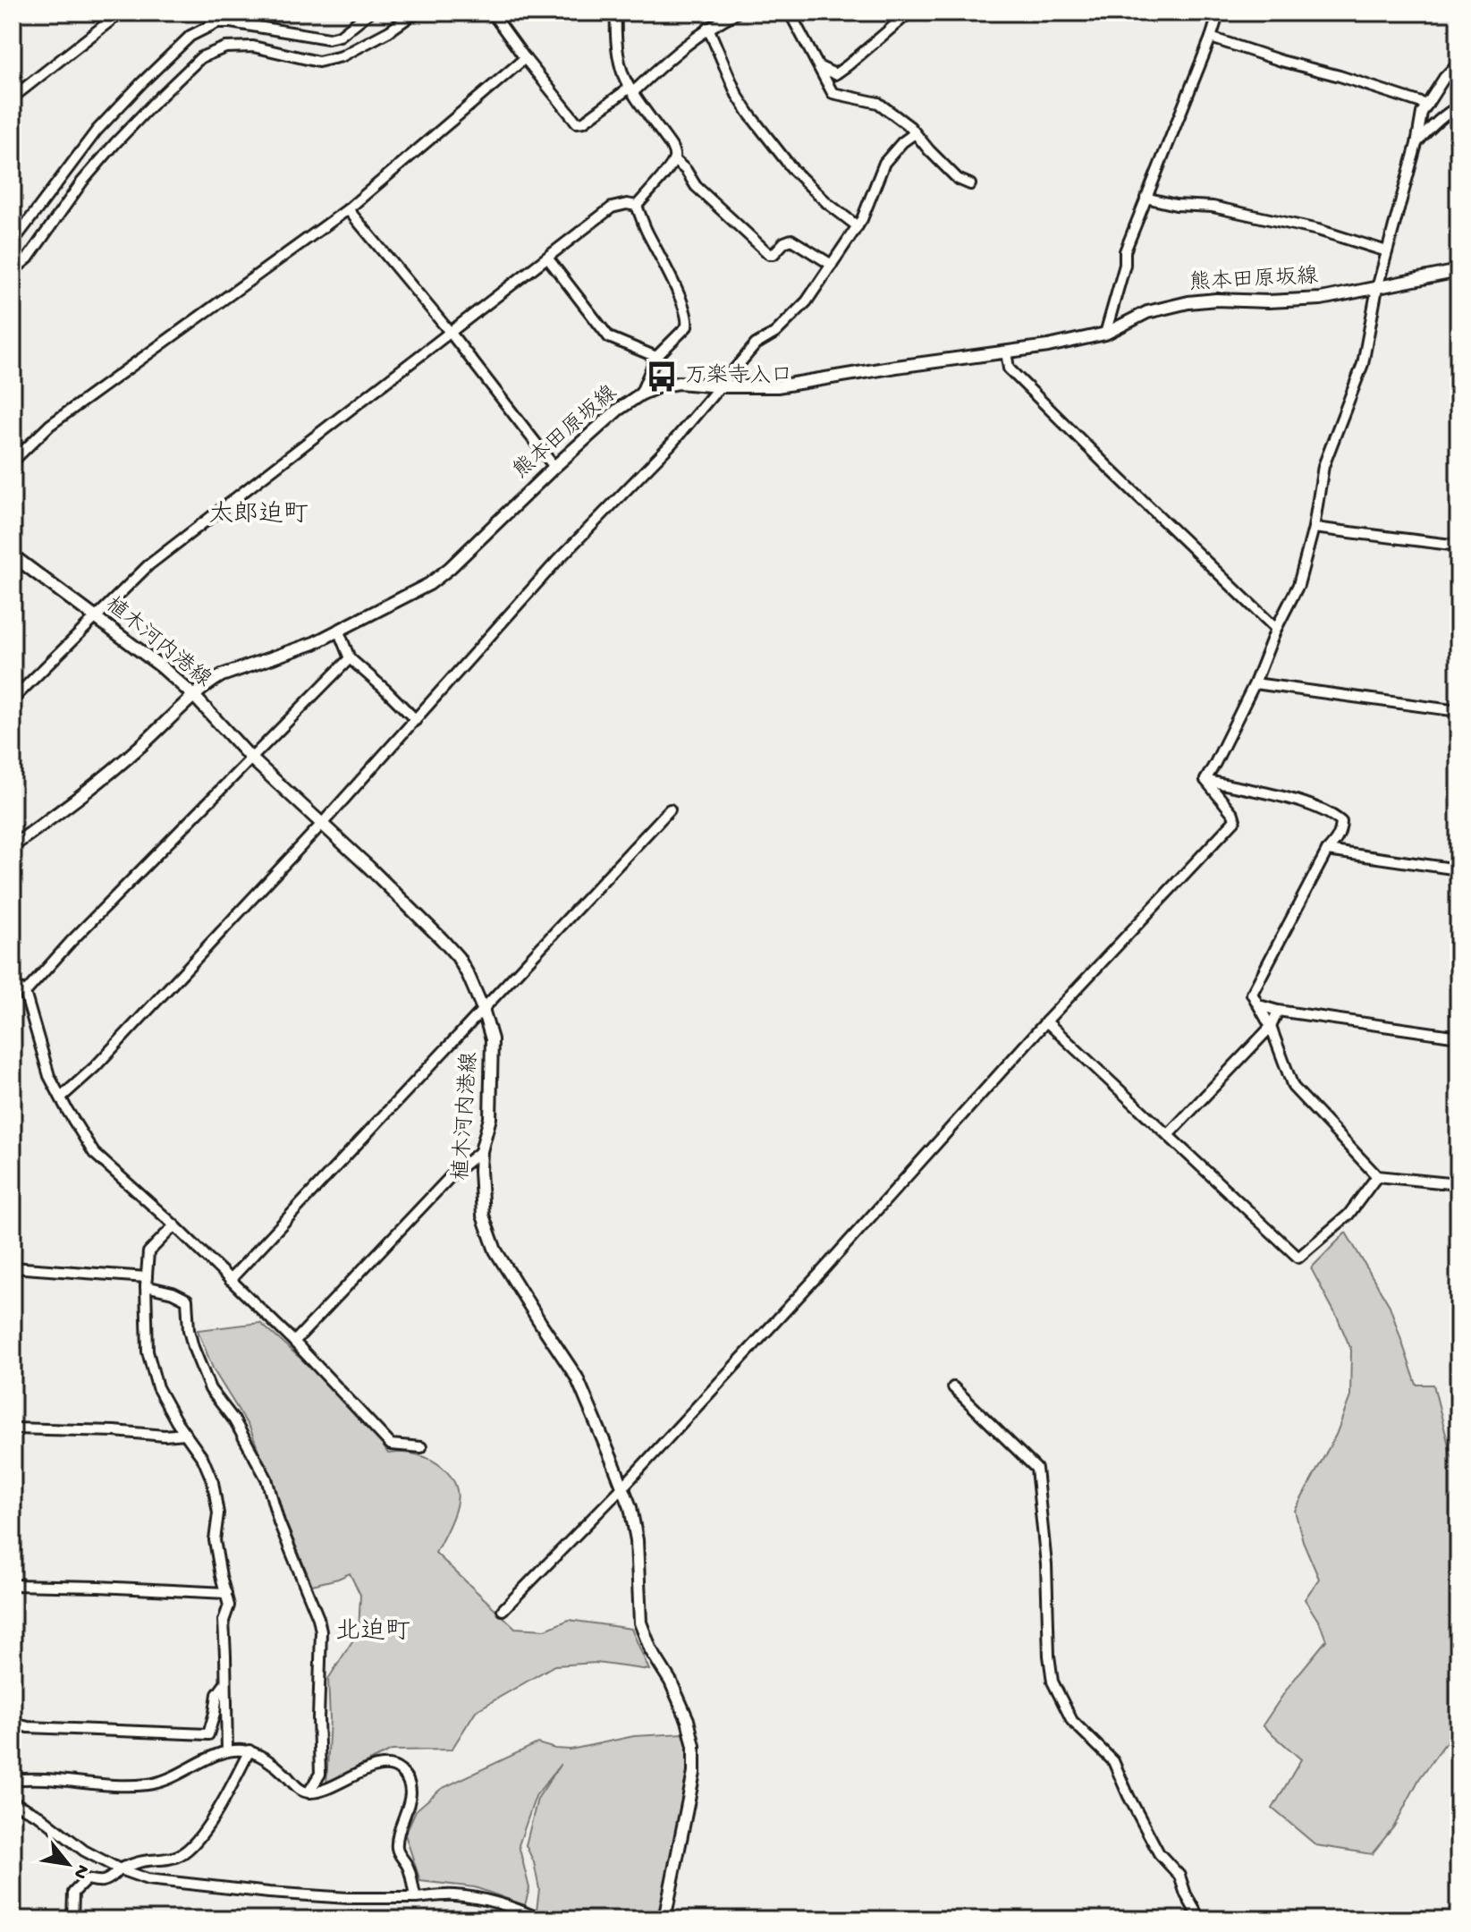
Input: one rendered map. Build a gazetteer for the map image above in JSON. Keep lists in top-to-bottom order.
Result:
{
  "streets": {
    "main road": ["熊本田原坂線", "植木河内港線"]
  },
  "crossings": [
    ["熊本田原坂線", "植木河内港線"]
  ],
  "districts": ["太郎迫町", "北迫町"],
  "places": {
    "bus stop": ["万楽寺入口"]
  },
  "north": "bottom right"
}
